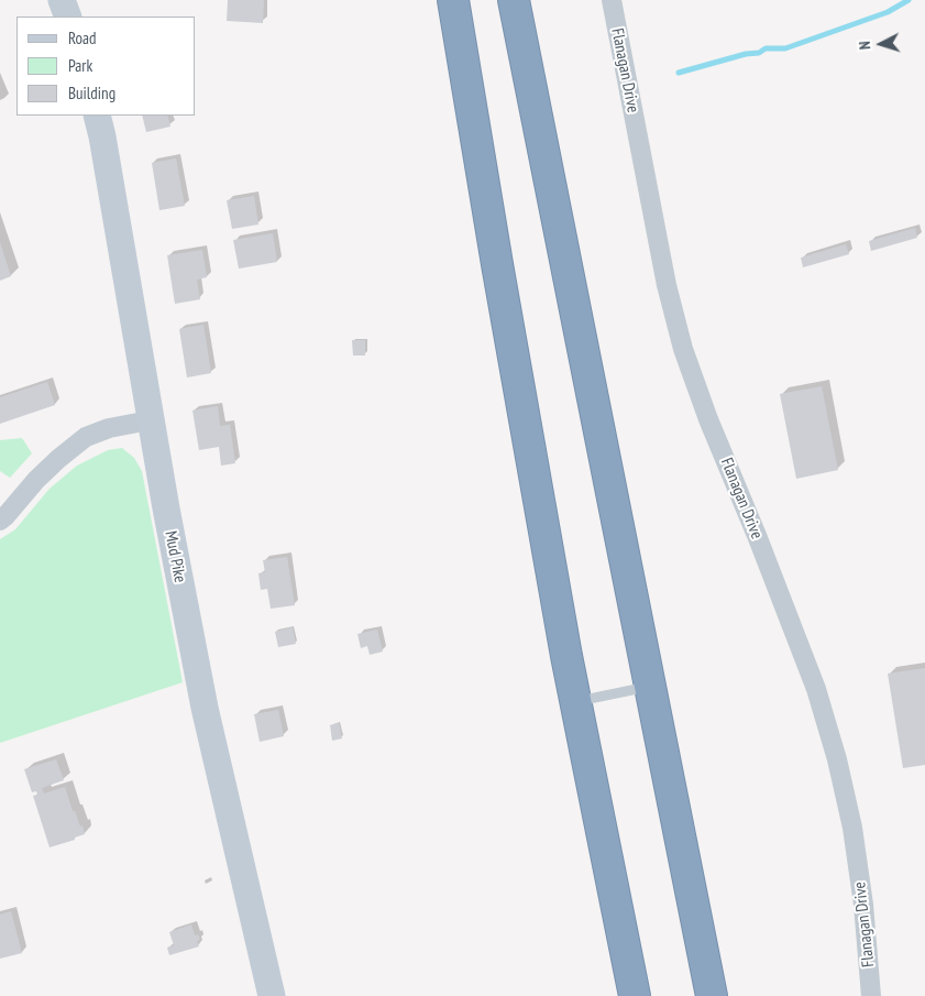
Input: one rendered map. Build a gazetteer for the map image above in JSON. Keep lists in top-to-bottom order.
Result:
{
  "streets": {
    "street": ["Flanagan Drive", "Mud Pike"]
  },
  "legend": ["Road", "Park", "Building"],
  "north": "left"
}
